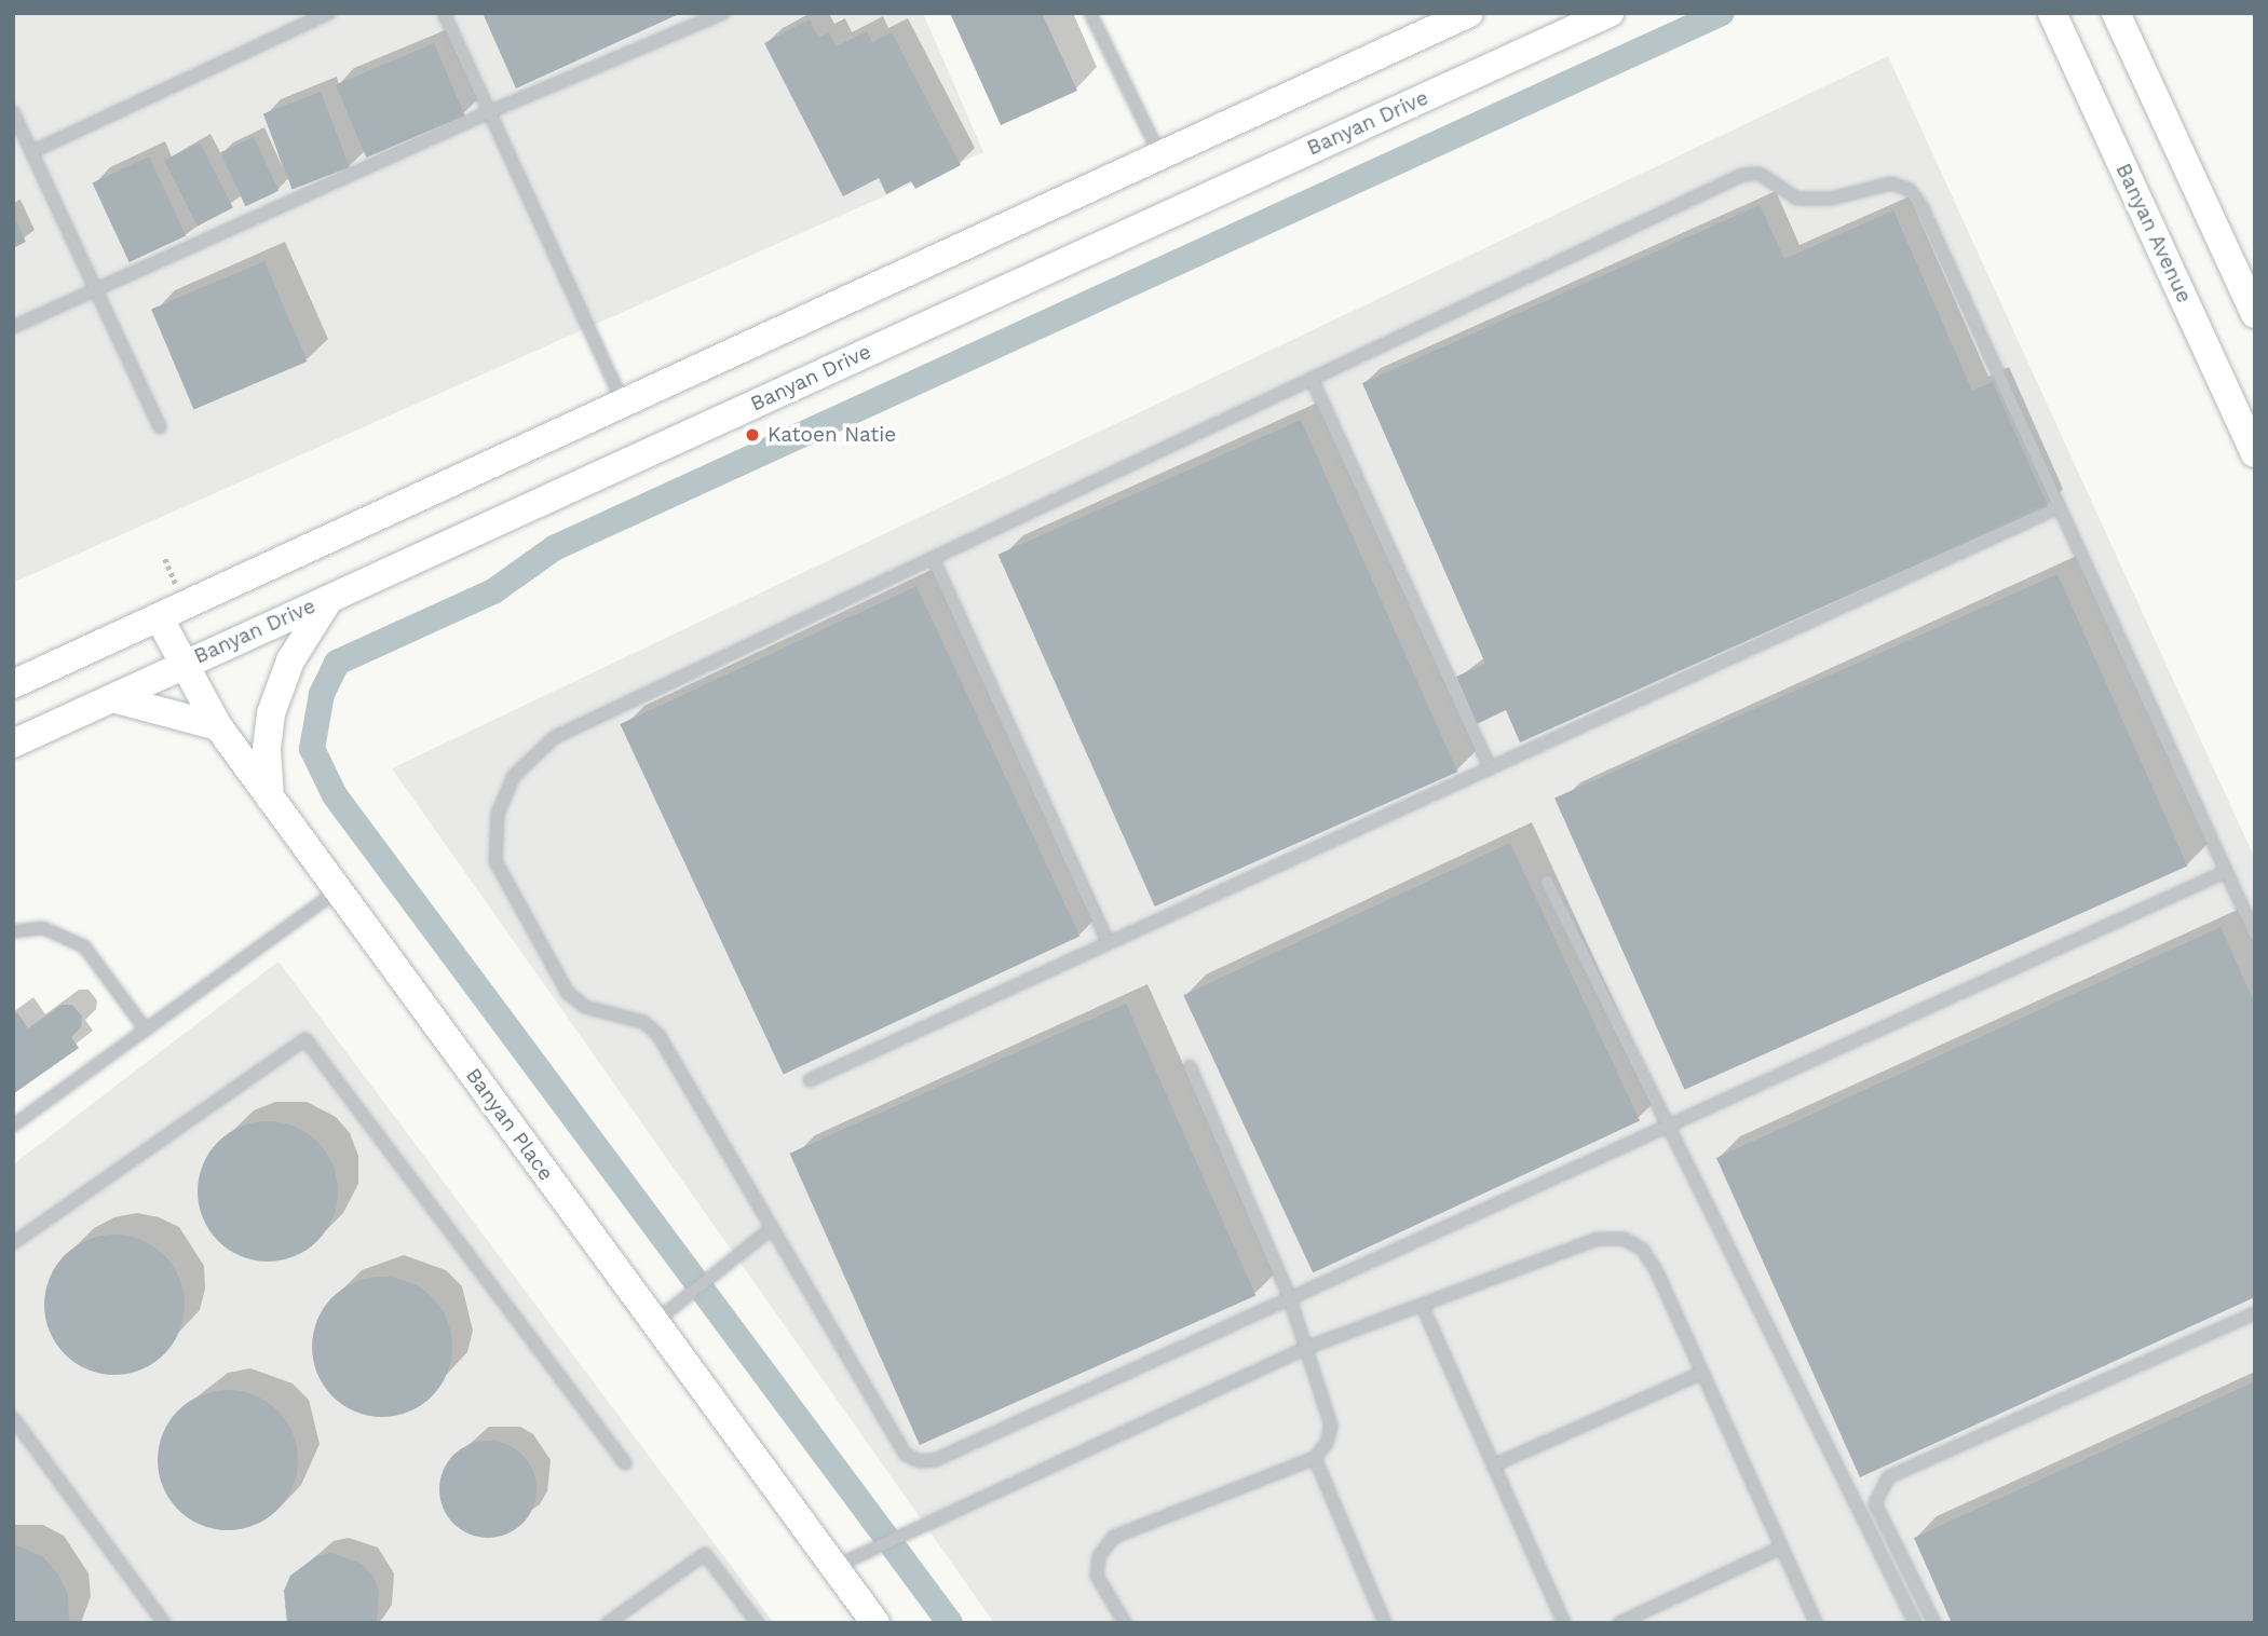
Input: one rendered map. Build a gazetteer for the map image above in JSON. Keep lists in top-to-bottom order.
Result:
{
  "streets": {
    "street": ["Banyan Drive", "Banyan Avenue", "Banyan Place"]
  },
  "crossings": [
    ["Banyan Drive", "Banyan Place"]
  ],
  "places": ["Katoen Natie"]
}
